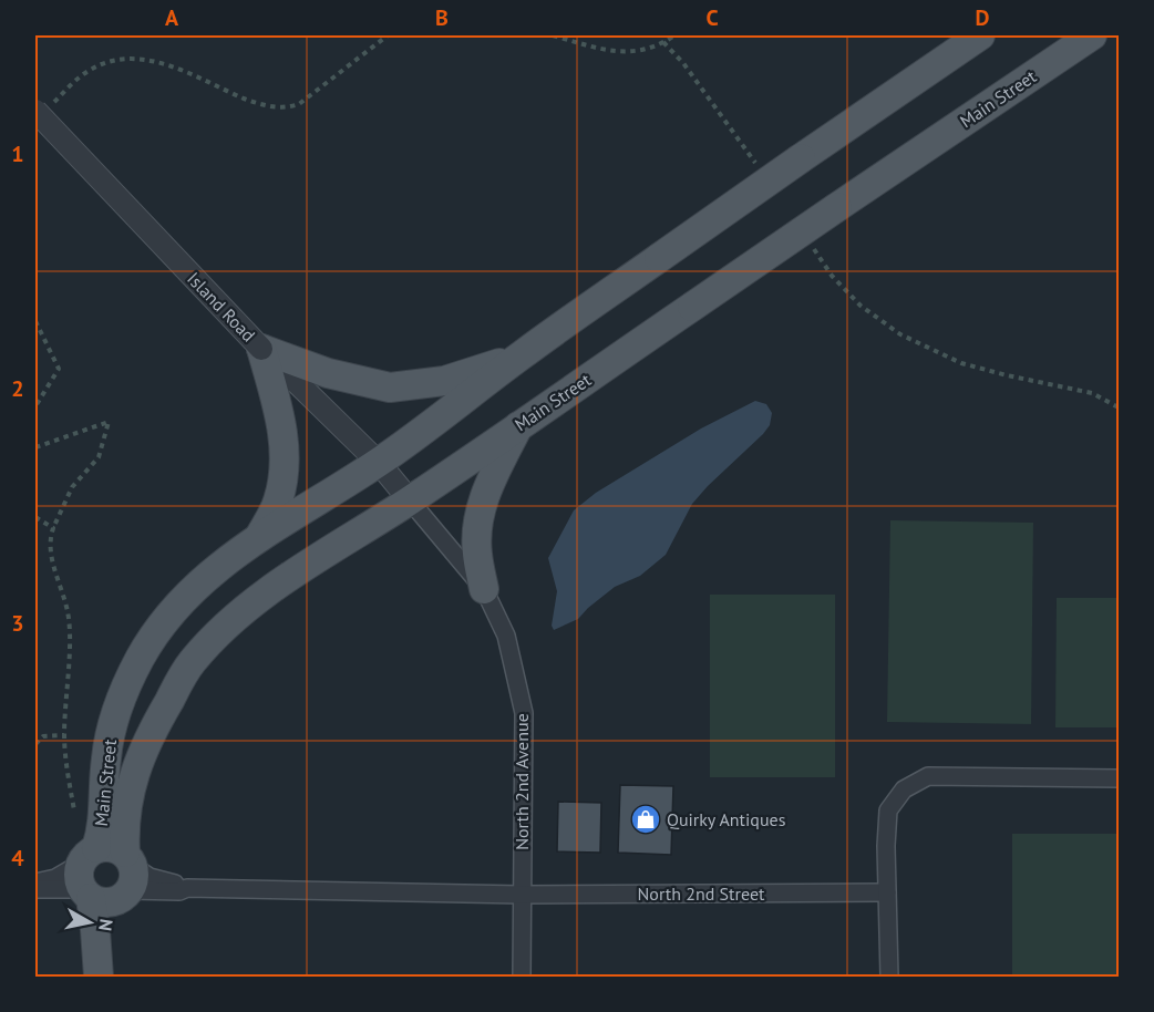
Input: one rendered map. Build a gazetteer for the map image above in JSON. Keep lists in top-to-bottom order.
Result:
{
  "streets": {
    "main road": ["Main Street"],
    "street": ["Island Road", "North 2nd Avenue", "North 2nd Street"]
  },
  "crossings": [
    ["Main Street", "Island Road"],
    ["Main Street", "North 2nd Avenue"],
    ["Main Street", "North 2nd Street"],
    ["Island Road", "North 2nd Avenue"],
    ["North 2nd Avenue", "North 2nd Street"]
  ],
  "places": {
    "shop": ["Quirky Antiques"]
  },
  "north": "right",
  "grid": {
    "columns": [
      "A",
      "B",
      "C",
      "D"
    ],
    "rows": [
      "1",
      "2",
      "3",
      "4"
    ]
  }
}
